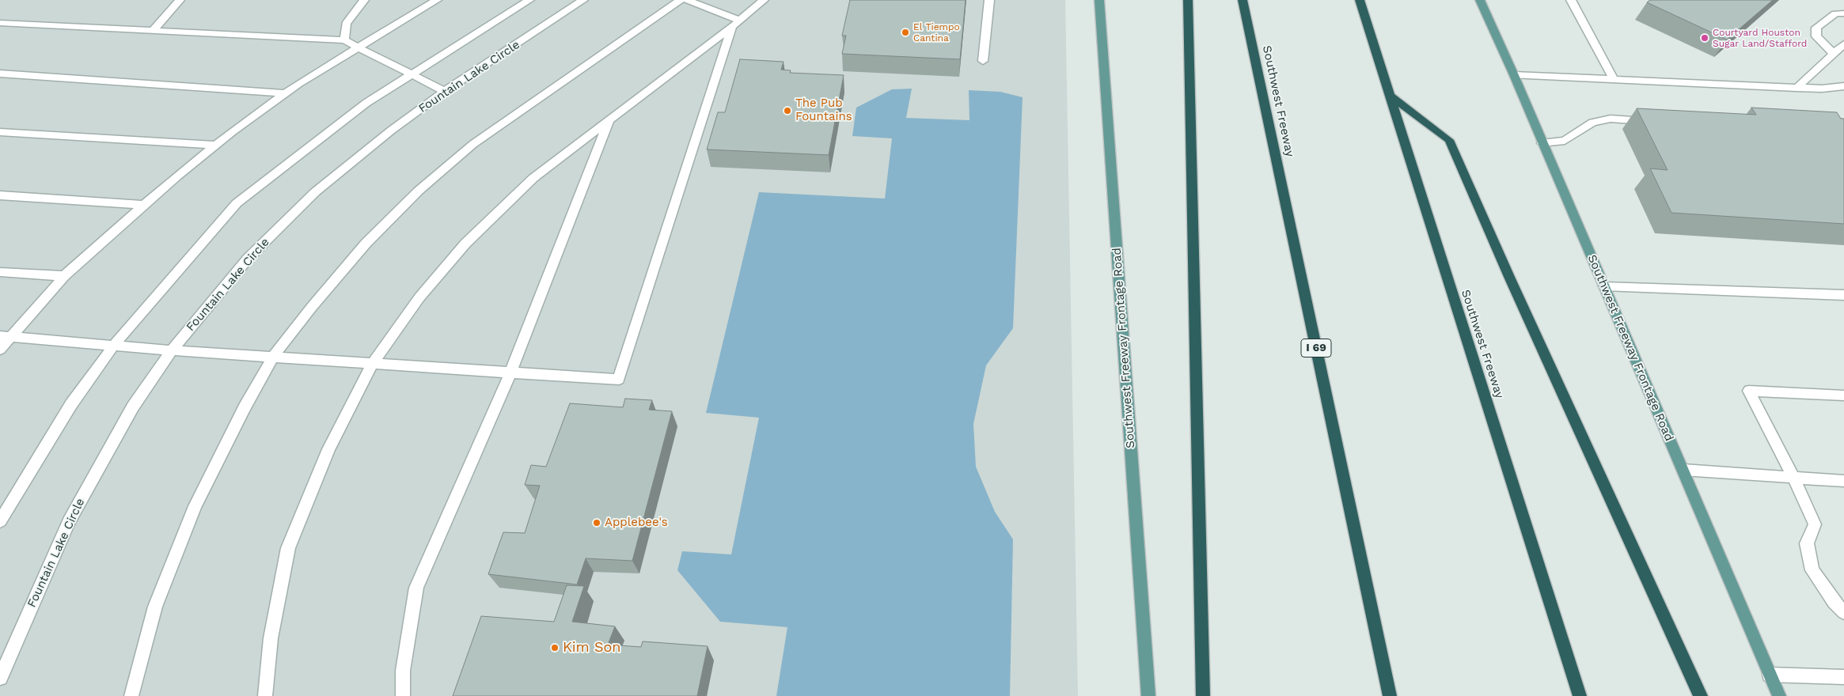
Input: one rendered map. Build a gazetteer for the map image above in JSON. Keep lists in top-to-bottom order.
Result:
{
  "streets": {
    "highway": ["Southwest Freeway", "I 69"],
    "main road": ["Southwest Freeway Frontage Road"],
    "street": ["Fountain Lake Circle"]
  },
  "places": [
    "El Tiempo Cantina",
    "Courtyard Houston Sugar Land/Stafford",
    "The Pub Fountains",
    "Applebee's",
    "Kim Son"
  ]
}
